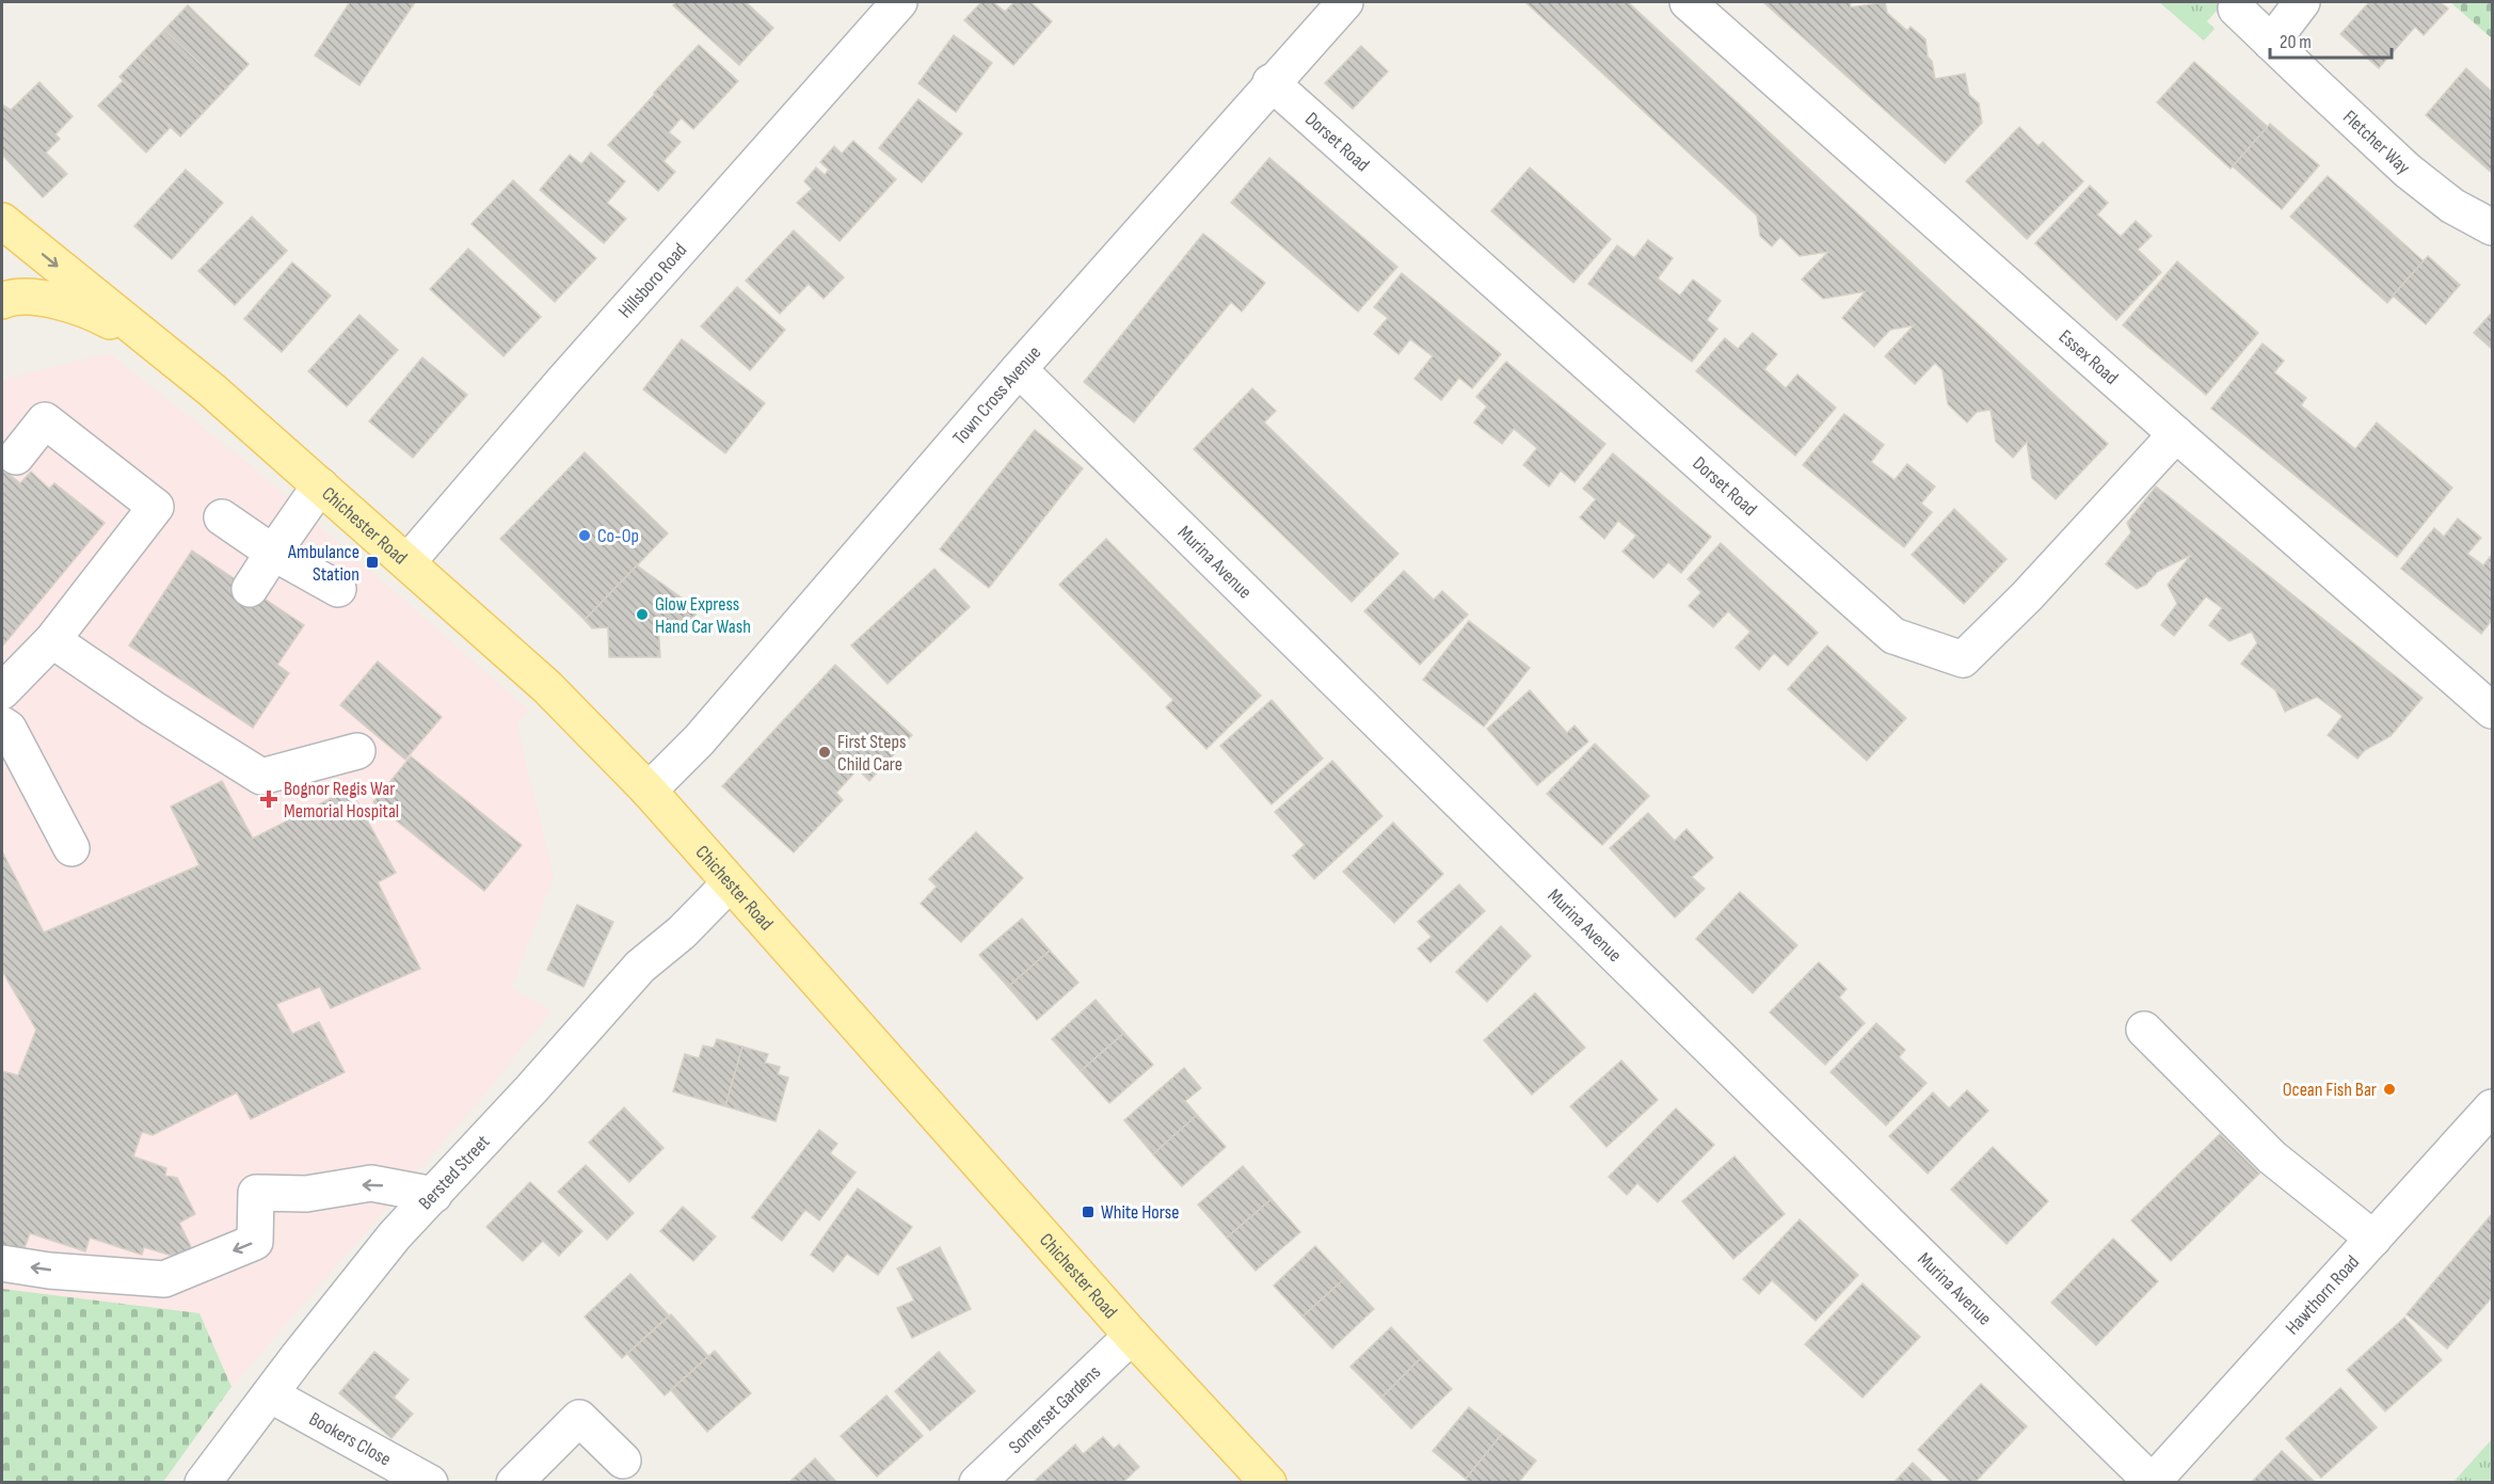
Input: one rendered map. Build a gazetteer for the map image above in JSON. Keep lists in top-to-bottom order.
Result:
{
  "streets": {
    "main road": ["Chichester Road"],
    "street": [
      "Fletcher Way",
      "Dorset Road",
      "Hillsboro Road",
      "Essex Road",
      "Town Cross Avenue",
      "Murina Avenue",
      "Bersted Street",
      "Hawthorn Road",
      "Somerset Gardens",
      "Bookers Close"
    ]
  },
  "crossings": [
    ["Dorset Road", "Essex Road"],
    ["Dorset Road", "Town Cross Avenue"],
    ["Hillsboro Road", "Chichester Road"],
    ["Town Cross Avenue", "Chichester Road"],
    ["Town Cross Avenue", "Murina Avenue"],
    ["Chichester Road", "Bersted Street"],
    ["Chichester Road", "Somerset Gardens"],
    ["Murina Avenue", "Hawthorn Road"],
    ["Bersted Street", "Bookers Close"]
  ],
  "places": {
    "other": [
      "Co-Op",
      "Glow Express Hand Car Wash",
      "First Steps Child Care",
      "Ocean Fish Bar"
    ],
    "transit": ["Ambulance Station", "White Horse"],
    "health": ["Bognor Regis War Memorial Hospital"]
  },
  "scale_bar": "20 m"
}
